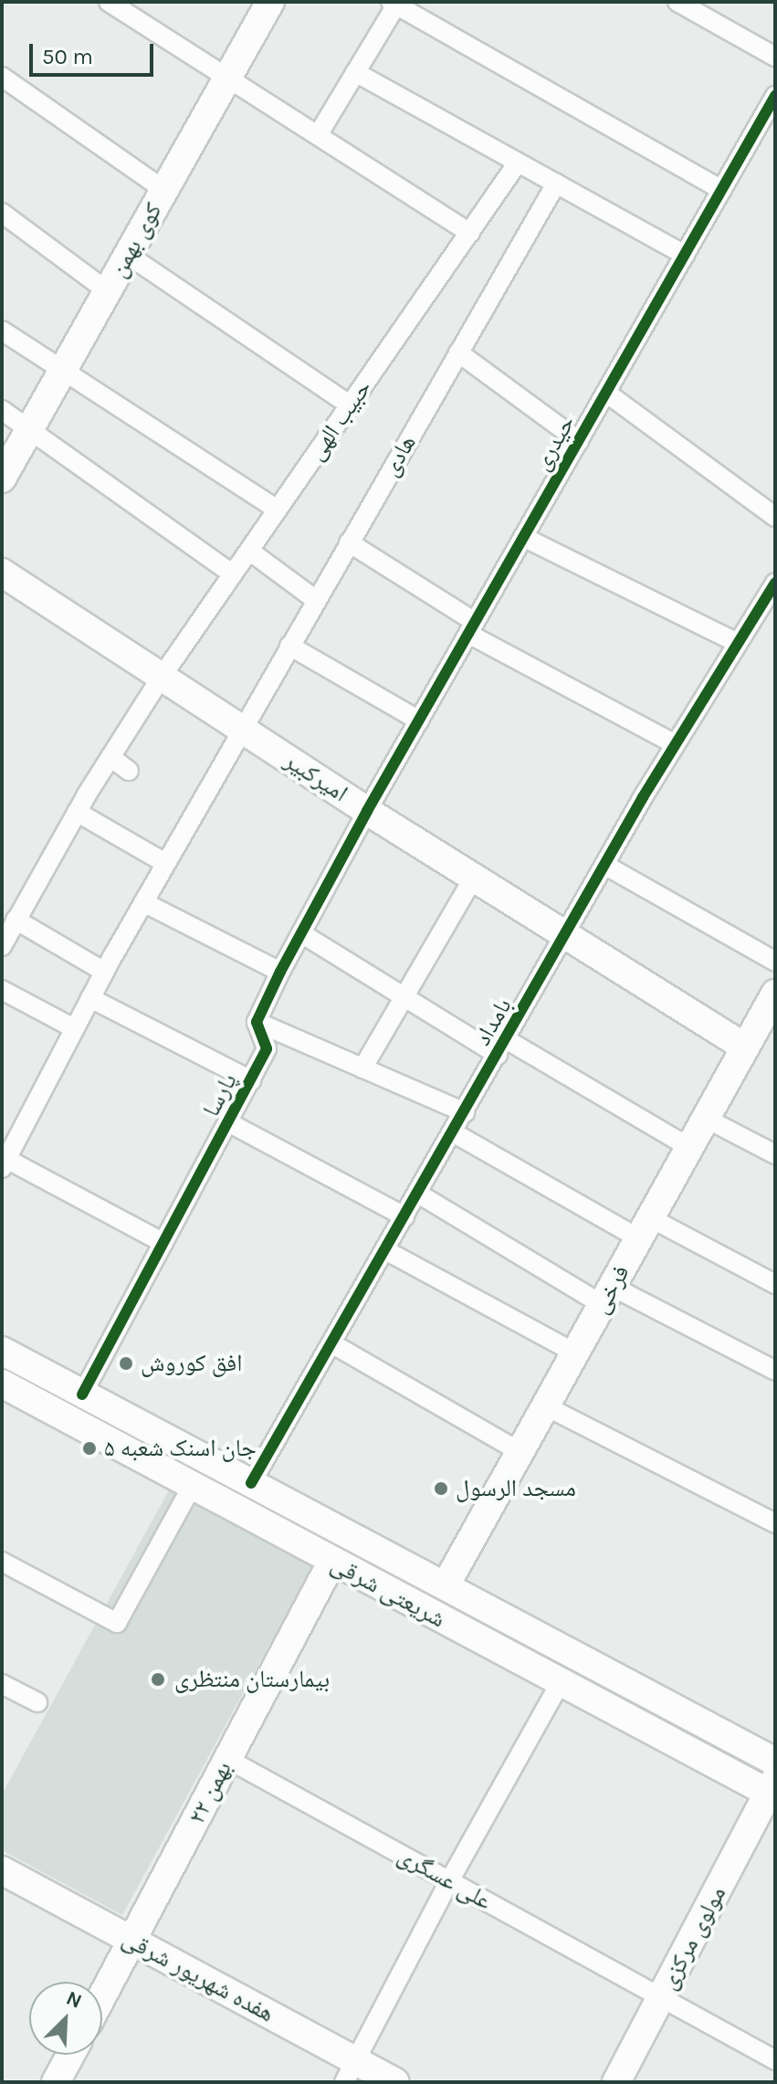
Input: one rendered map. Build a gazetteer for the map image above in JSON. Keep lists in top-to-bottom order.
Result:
{
  "streets": {
    "street": [
      "کوی بهمن",
      "حبیب الهی",
      "حیدری",
      "هادی",
      "امیرکبیر",
      "بامداد",
      "پارسا",
      "فرخی",
      "شریعتی شرقی",
      "۲۲ بهمن",
      "علی عسگری",
      "مولوی مرکزی",
      "هفده شهریور شرقی"
    ]
  },
  "crossings": [
    ["حبیب الهی", "امیرکبیر"],
    ["حیدری", "امیرکبیر"],
    ["هادی", "امیرکبیر"],
    ["امیرکبیر", "بامداد"],
    ["امیرکبیر", "فرخی"],
    ["بامداد", "شریعتی شرقی"],
    ["پارسا", "شریعتی شرقی"],
    ["فرخی", "شریعتی شرقی"],
    ["شریعتی شرقی", "۲۲ بهمن"],
    ["شریعتی شرقی", "مولوی مرکزی"],
    ["۲۲ بهمن", "علی عسگری"],
    ["۲۲ بهمن", "هفده شهریور شرقی"],
    ["علی عسگری", "مولوی مرکزی"]
  ],
  "places": [
    "افق کوروش",
    "جان اسنک شعبه ۵",
    "مسجد الرسول",
    "بیمارستان منتظری"
  ],
  "scale_bar": "50 m",
  "north": "top right"
}
